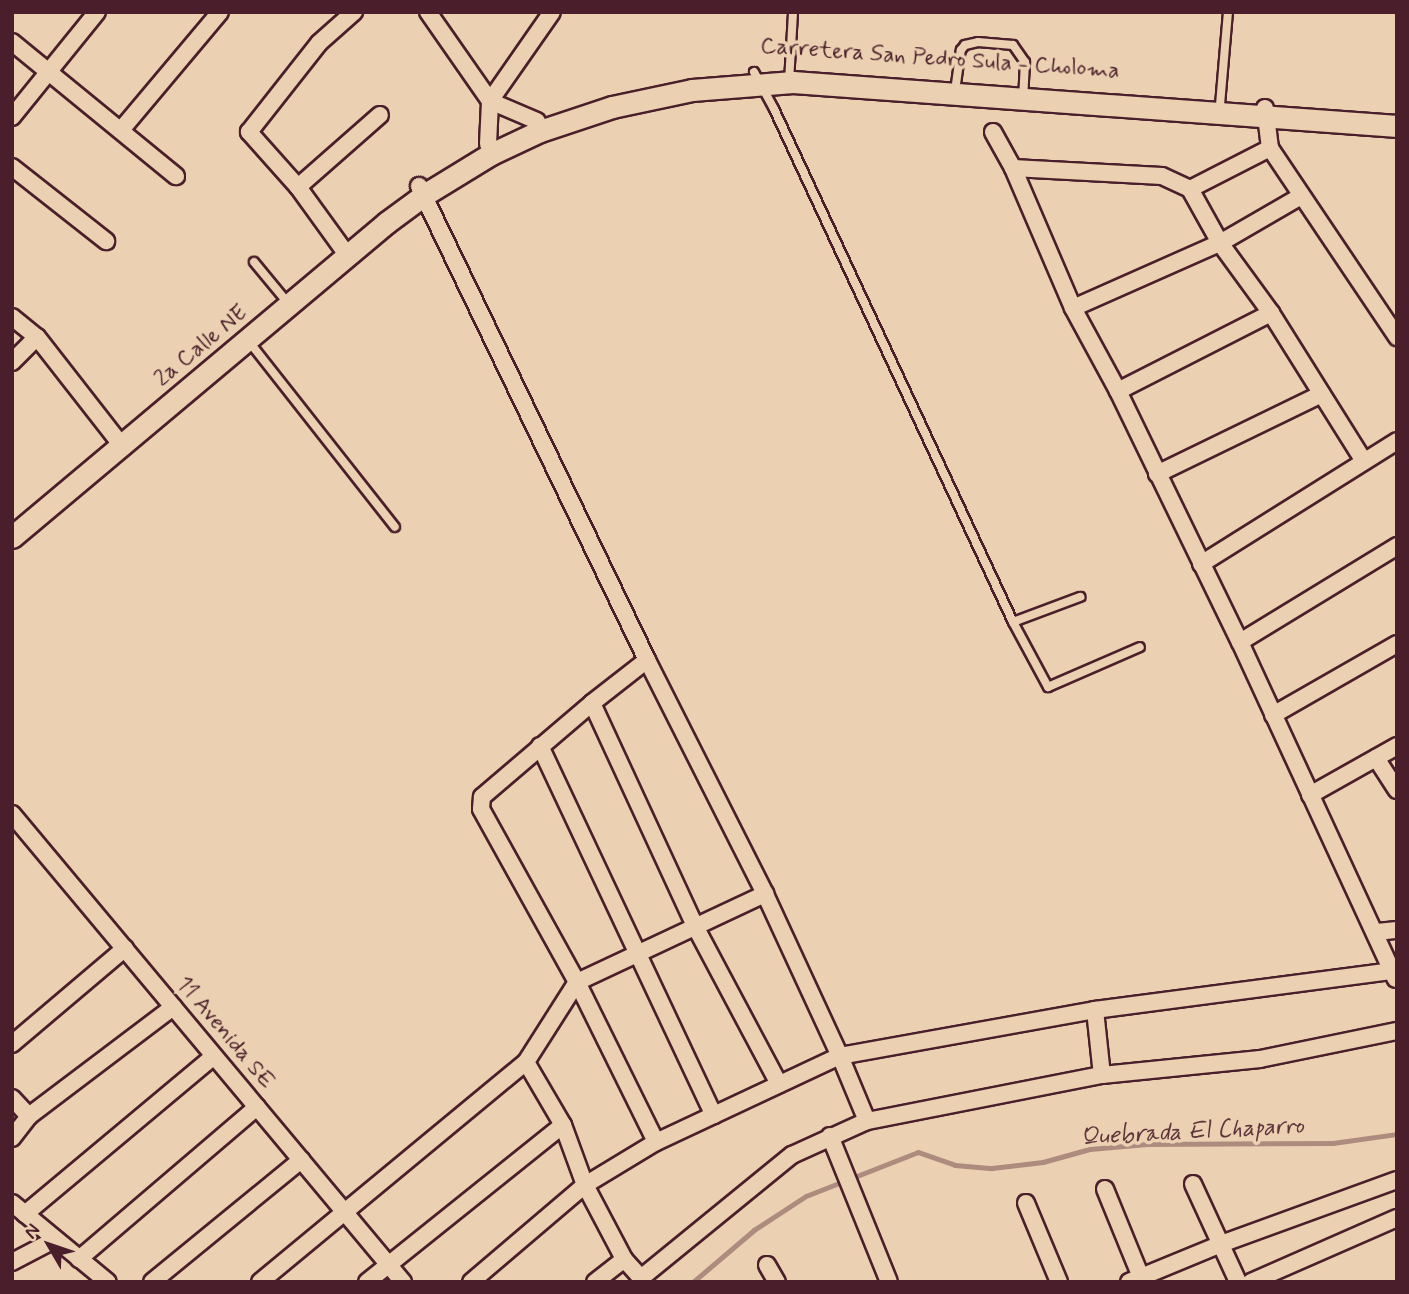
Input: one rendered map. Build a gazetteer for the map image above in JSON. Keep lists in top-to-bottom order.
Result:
{
  "streets": {
    "main road": ["Carretera San Pedro Sula - Choloma", "2a Calle NE"],
    "street": ["11 Avenida SE"]
  },
  "crossings": [
    ["Carretera San Pedro Sula - Choloma", "2a Calle NE"]
  ],
  "water": ["Quebrada El Chaparro"],
  "north": "top left"
}
